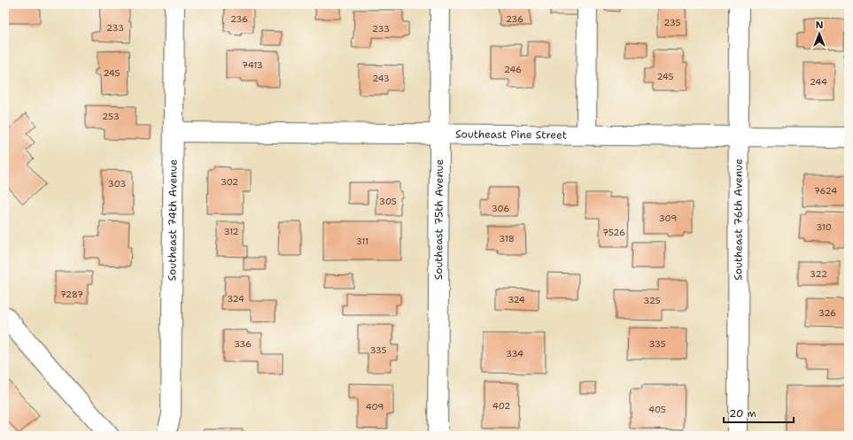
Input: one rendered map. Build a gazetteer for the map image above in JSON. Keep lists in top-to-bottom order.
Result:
{
  "streets": {
    "street": [
      "Southeast Pine Street",
      "Southeast 74th Avenue",
      "Southeast 75th Avenue",
      "Southeast 76th Avenue"
    ]
  },
  "crossings": [
    ["Southeast Pine Street", "Southeast 74th Avenue"],
    ["Southeast Pine Street", "Southeast 75th Avenue"],
    ["Southeast Pine Street", "Southeast 76th Avenue"]
  ],
  "house_numbers": [
    "236",
    "236",
    "235",
    "233",
    "233",
    "7413",
    "246",
    "245",
    "245",
    "243",
    "244",
    "253",
    "302",
    "303",
    "7624",
    "305",
    "306",
    "309",
    "310",
    "312",
    "7526",
    "318",
    "311",
    "322",
    "7287",
    "324",
    "324",
    "325",
    "326",
    "336",
    "335",
    "335",
    "334",
    "402",
    "409",
    "405"
  ],
  "scale_bar": "20 m",
  "north": "top"
}
